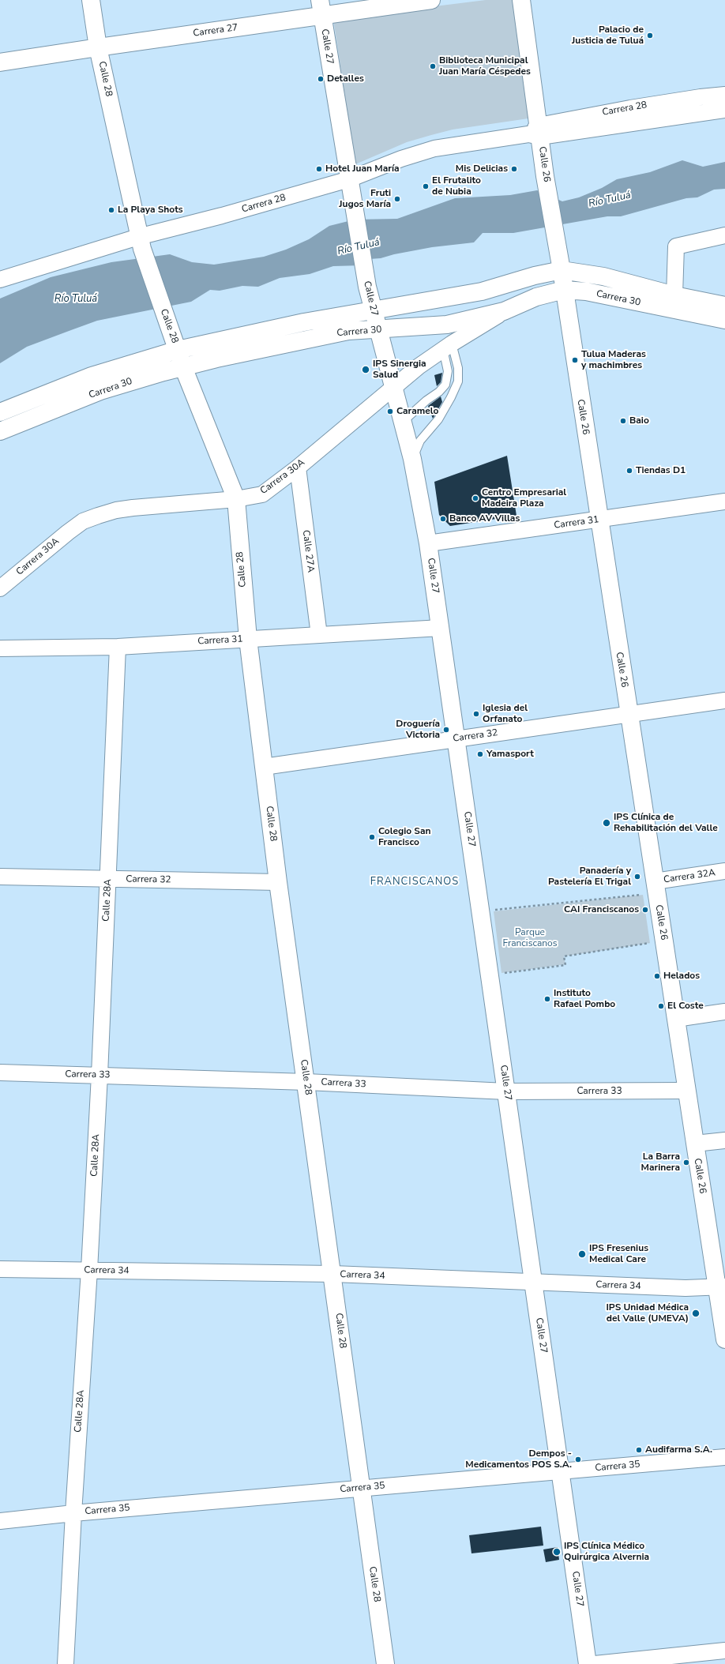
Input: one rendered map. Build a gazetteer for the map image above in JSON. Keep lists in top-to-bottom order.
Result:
{
  "streets": {
    "street": [
      "Carrera 27",
      "Calle 27",
      "Calle 28",
      "Carrera 28",
      "Calle 26",
      "Carrera 30",
      "Carrera 30A",
      "Carrera 31",
      "Calle 27A",
      "Carrera 32",
      "Carrera 32A",
      "Calle 28A",
      "Carrera 33",
      "Carrera 34",
      "Carrera 35"
    ]
  },
  "crossings": [
    ["Carrera 27", "Calle 27"],
    ["Carrera 27", "Calle 28"],
    ["Calle 27", "Carrera 28"],
    ["Calle 27", "Carrera 30"],
    ["Calle 27", "Carrera 30A"],
    ["Calle 27", "Carrera 31"],
    ["Calle 27", "Carrera 32"],
    ["Calle 27", "Carrera 33"],
    ["Calle 27", "Carrera 34"],
    ["Calle 27", "Carrera 35"],
    ["Calle 28", "Carrera 28"],
    ["Calle 28", "Carrera 30"],
    ["Calle 28", "Carrera 30A"],
    ["Calle 28", "Carrera 31"],
    ["Calle 28", "Carrera 32"],
    ["Calle 28", "Carrera 33"],
    ["Calle 28", "Carrera 34"],
    ["Calle 28", "Carrera 35"],
    ["Carrera 28", "Calle 26"],
    ["Calle 26", "Carrera 30"],
    ["Calle 26", "Carrera 31"],
    ["Calle 26", "Carrera 32"],
    ["Calle 26", "Carrera 32A"],
    ["Calle 26", "Carrera 33"],
    ["Calle 26", "Carrera 34"],
    ["Carrera 30", "Carrera 30A"],
    ["Carrera 30A", "Calle 27A"],
    ["Carrera 31", "Calle 27A"],
    ["Carrera 31", "Calle 28A"],
    ["Carrera 32", "Calle 28A"],
    ["Calle 28A", "Carrera 33"],
    ["Calle 28A", "Carrera 34"],
    ["Calle 28A", "Carrera 35"]
  ],
  "districts": ["FRANCISCANOS"],
  "water": ["Río Tuluá"],
  "parks": ["Parque Franciscanos"],
  "places": [
    "Palacio de Justicia de Tuluá",
    "Biblioteca Municipal Juan María Céspedes",
    "Detalles",
    "Hotel Juan María",
    "Mis Delicias",
    "El Frutalito de Nubia",
    "Fruti Jugos María",
    "La Playa Shots",
    "Tulua Maderas y machimbres",
    "IPS Sinergia Salud",
    "Caramelo",
    "Baio",
    "Tiendas D1",
    "Centro Empresarial Madeira Plaza",
    "Banco AV Villas",
    "Iglesia del Orfanato",
    "Droguería Victoria",
    "Yamasport",
    "IPS Clínica de Rehabilitación del Valle",
    "Colegio San Francisco",
    "Panadería y Pastelería El Trigal",
    "CAI Franciscanos",
    "Helados",
    "Instituto Rafael Pombo",
    "El Coste",
    "La Barra Marinera",
    "IPS Fresenius Medical Care",
    "IPS Unidad Médica del Valle (UMEVA)",
    "Audifarma S.A.",
    "Dempos - Medicamentos POS S.A.",
    "IPS Clínica Médico Quirúrgica Alvernia"
  ]
}
